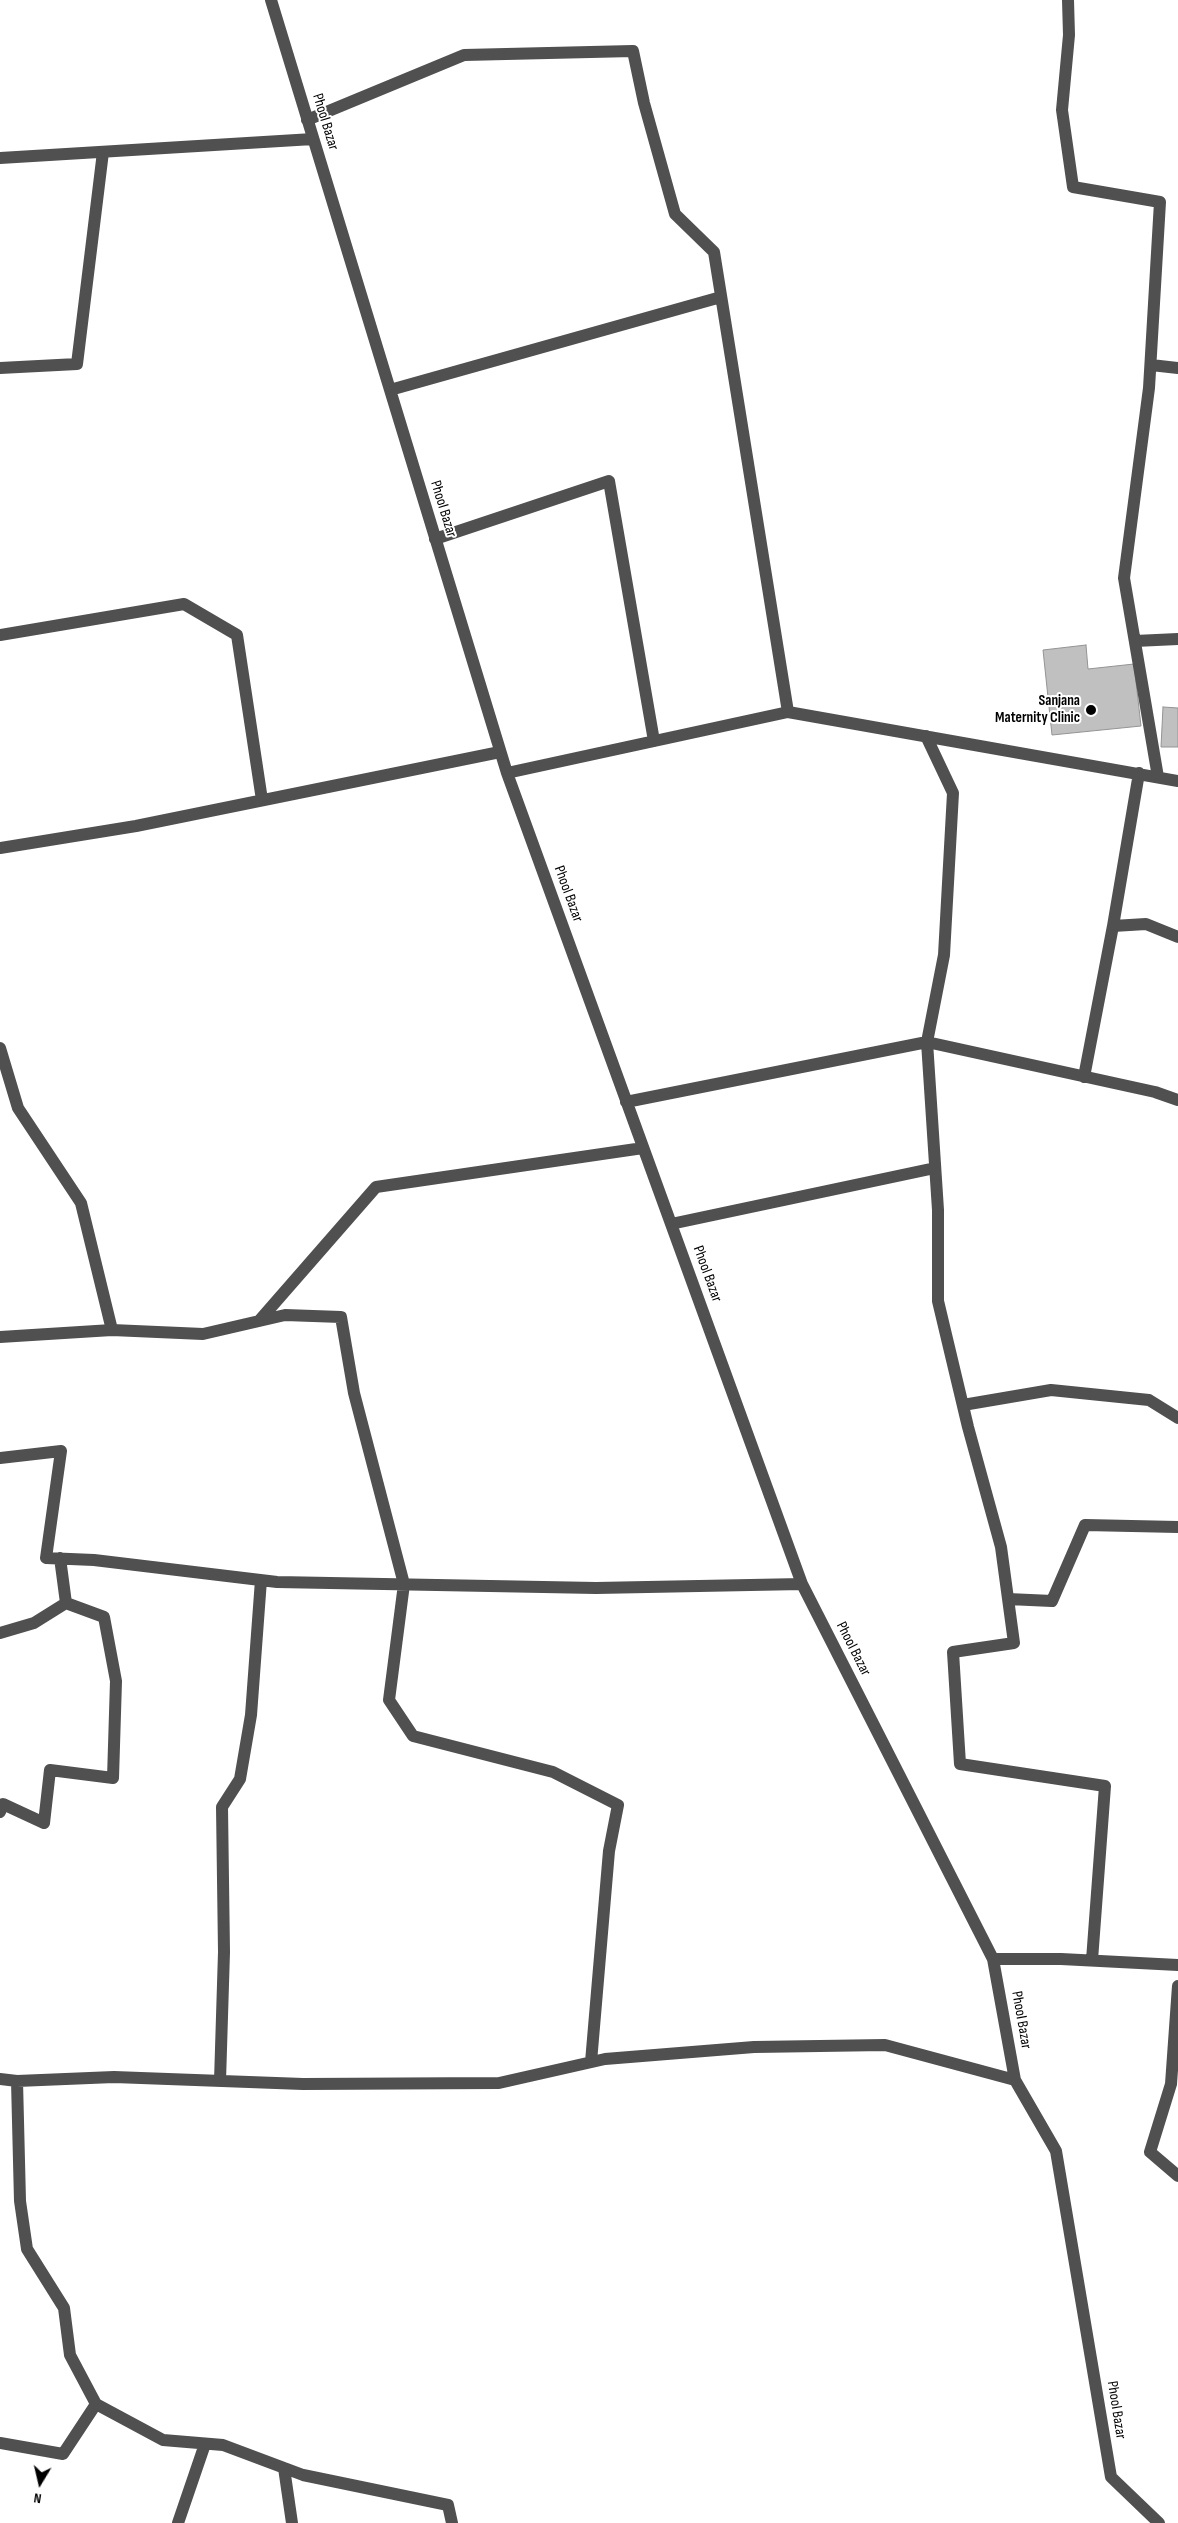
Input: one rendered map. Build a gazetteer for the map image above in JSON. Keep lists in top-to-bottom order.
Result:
{
  "streets": {
    "street": ["Phool Bazar"]
  },
  "places": ["Sanjana Maternity Clinic"],
  "north": "bottom"
}
